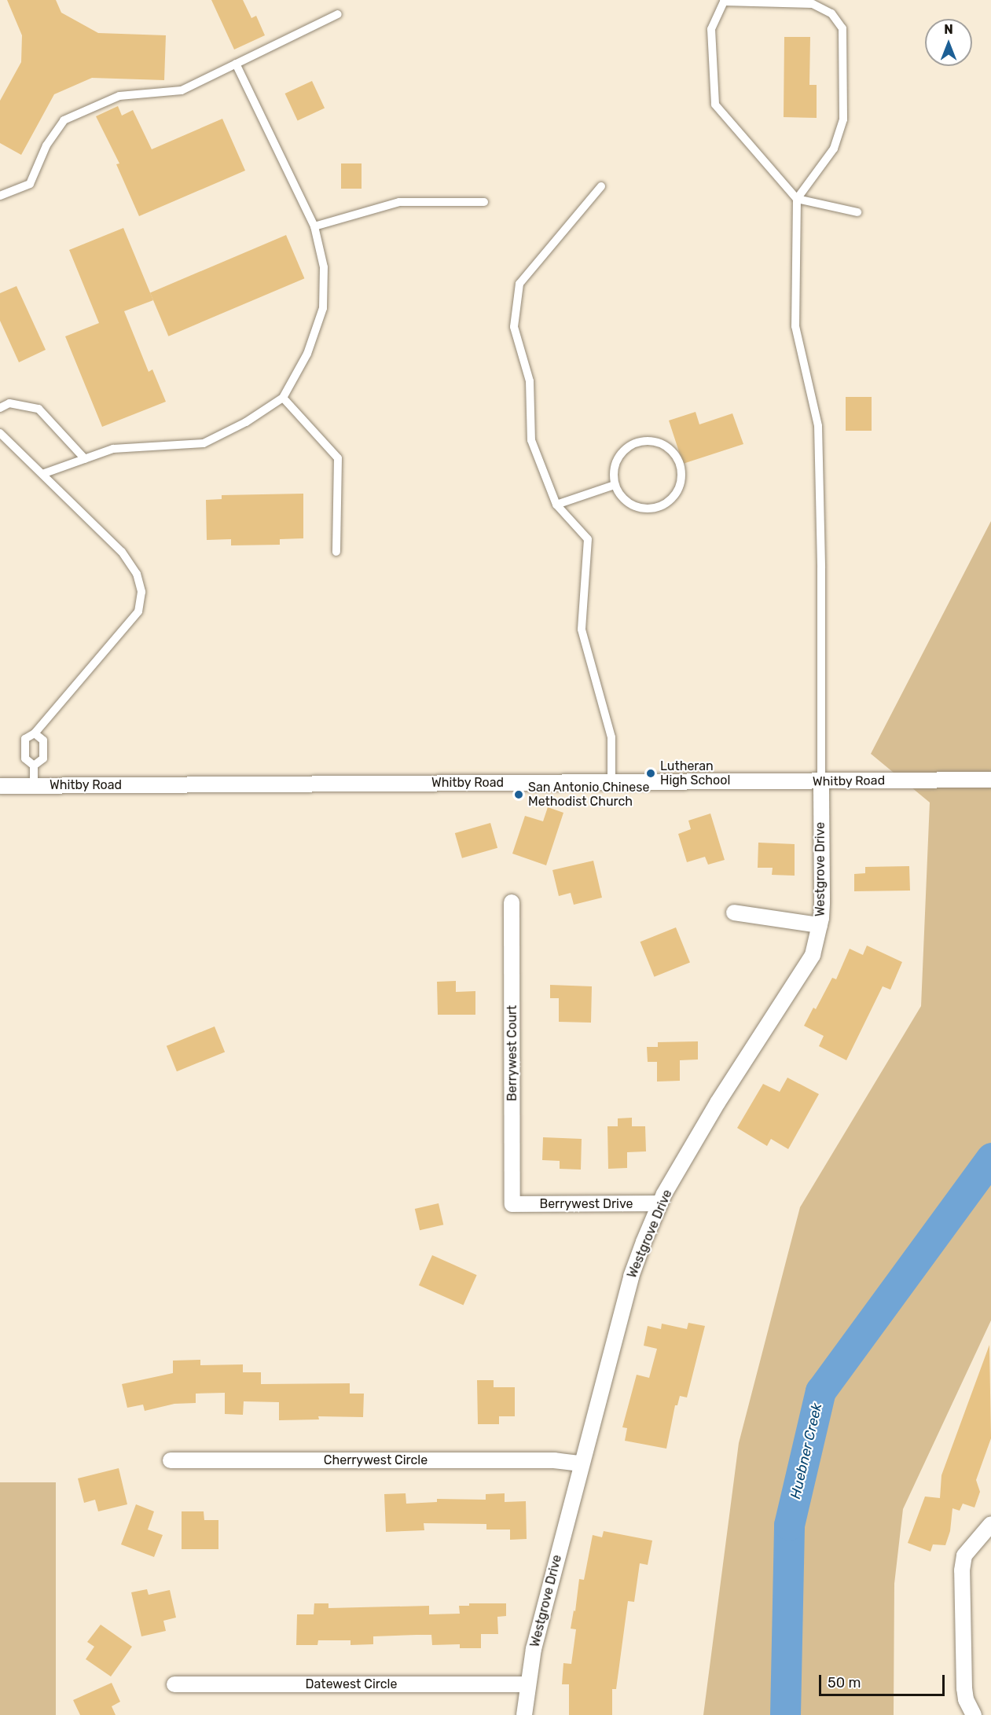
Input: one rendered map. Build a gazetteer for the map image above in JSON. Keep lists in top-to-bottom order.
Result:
{
  "streets": {
    "street": [
      "Whitby Road",
      "Westgrove Drive",
      "Berrywest Court",
      "Berrywest Drive",
      "Cherrywest Circle",
      "Datewest Circle"
    ]
  },
  "crossings": [
    ["Whitby Road", "Westgrove Drive"],
    ["Westgrove Drive", "Berrywest Drive"],
    ["Westgrove Drive", "Cherrywest Circle"],
    ["Westgrove Drive", "Datewest Circle"],
    ["Berrywest Court", "Berrywest Drive"]
  ],
  "water": ["Huebner Creek"],
  "places": ["Lutheran High School", "San Antonio Chinese Methodist Church"],
  "scale_bar": "50 m",
  "north": "top"
}
